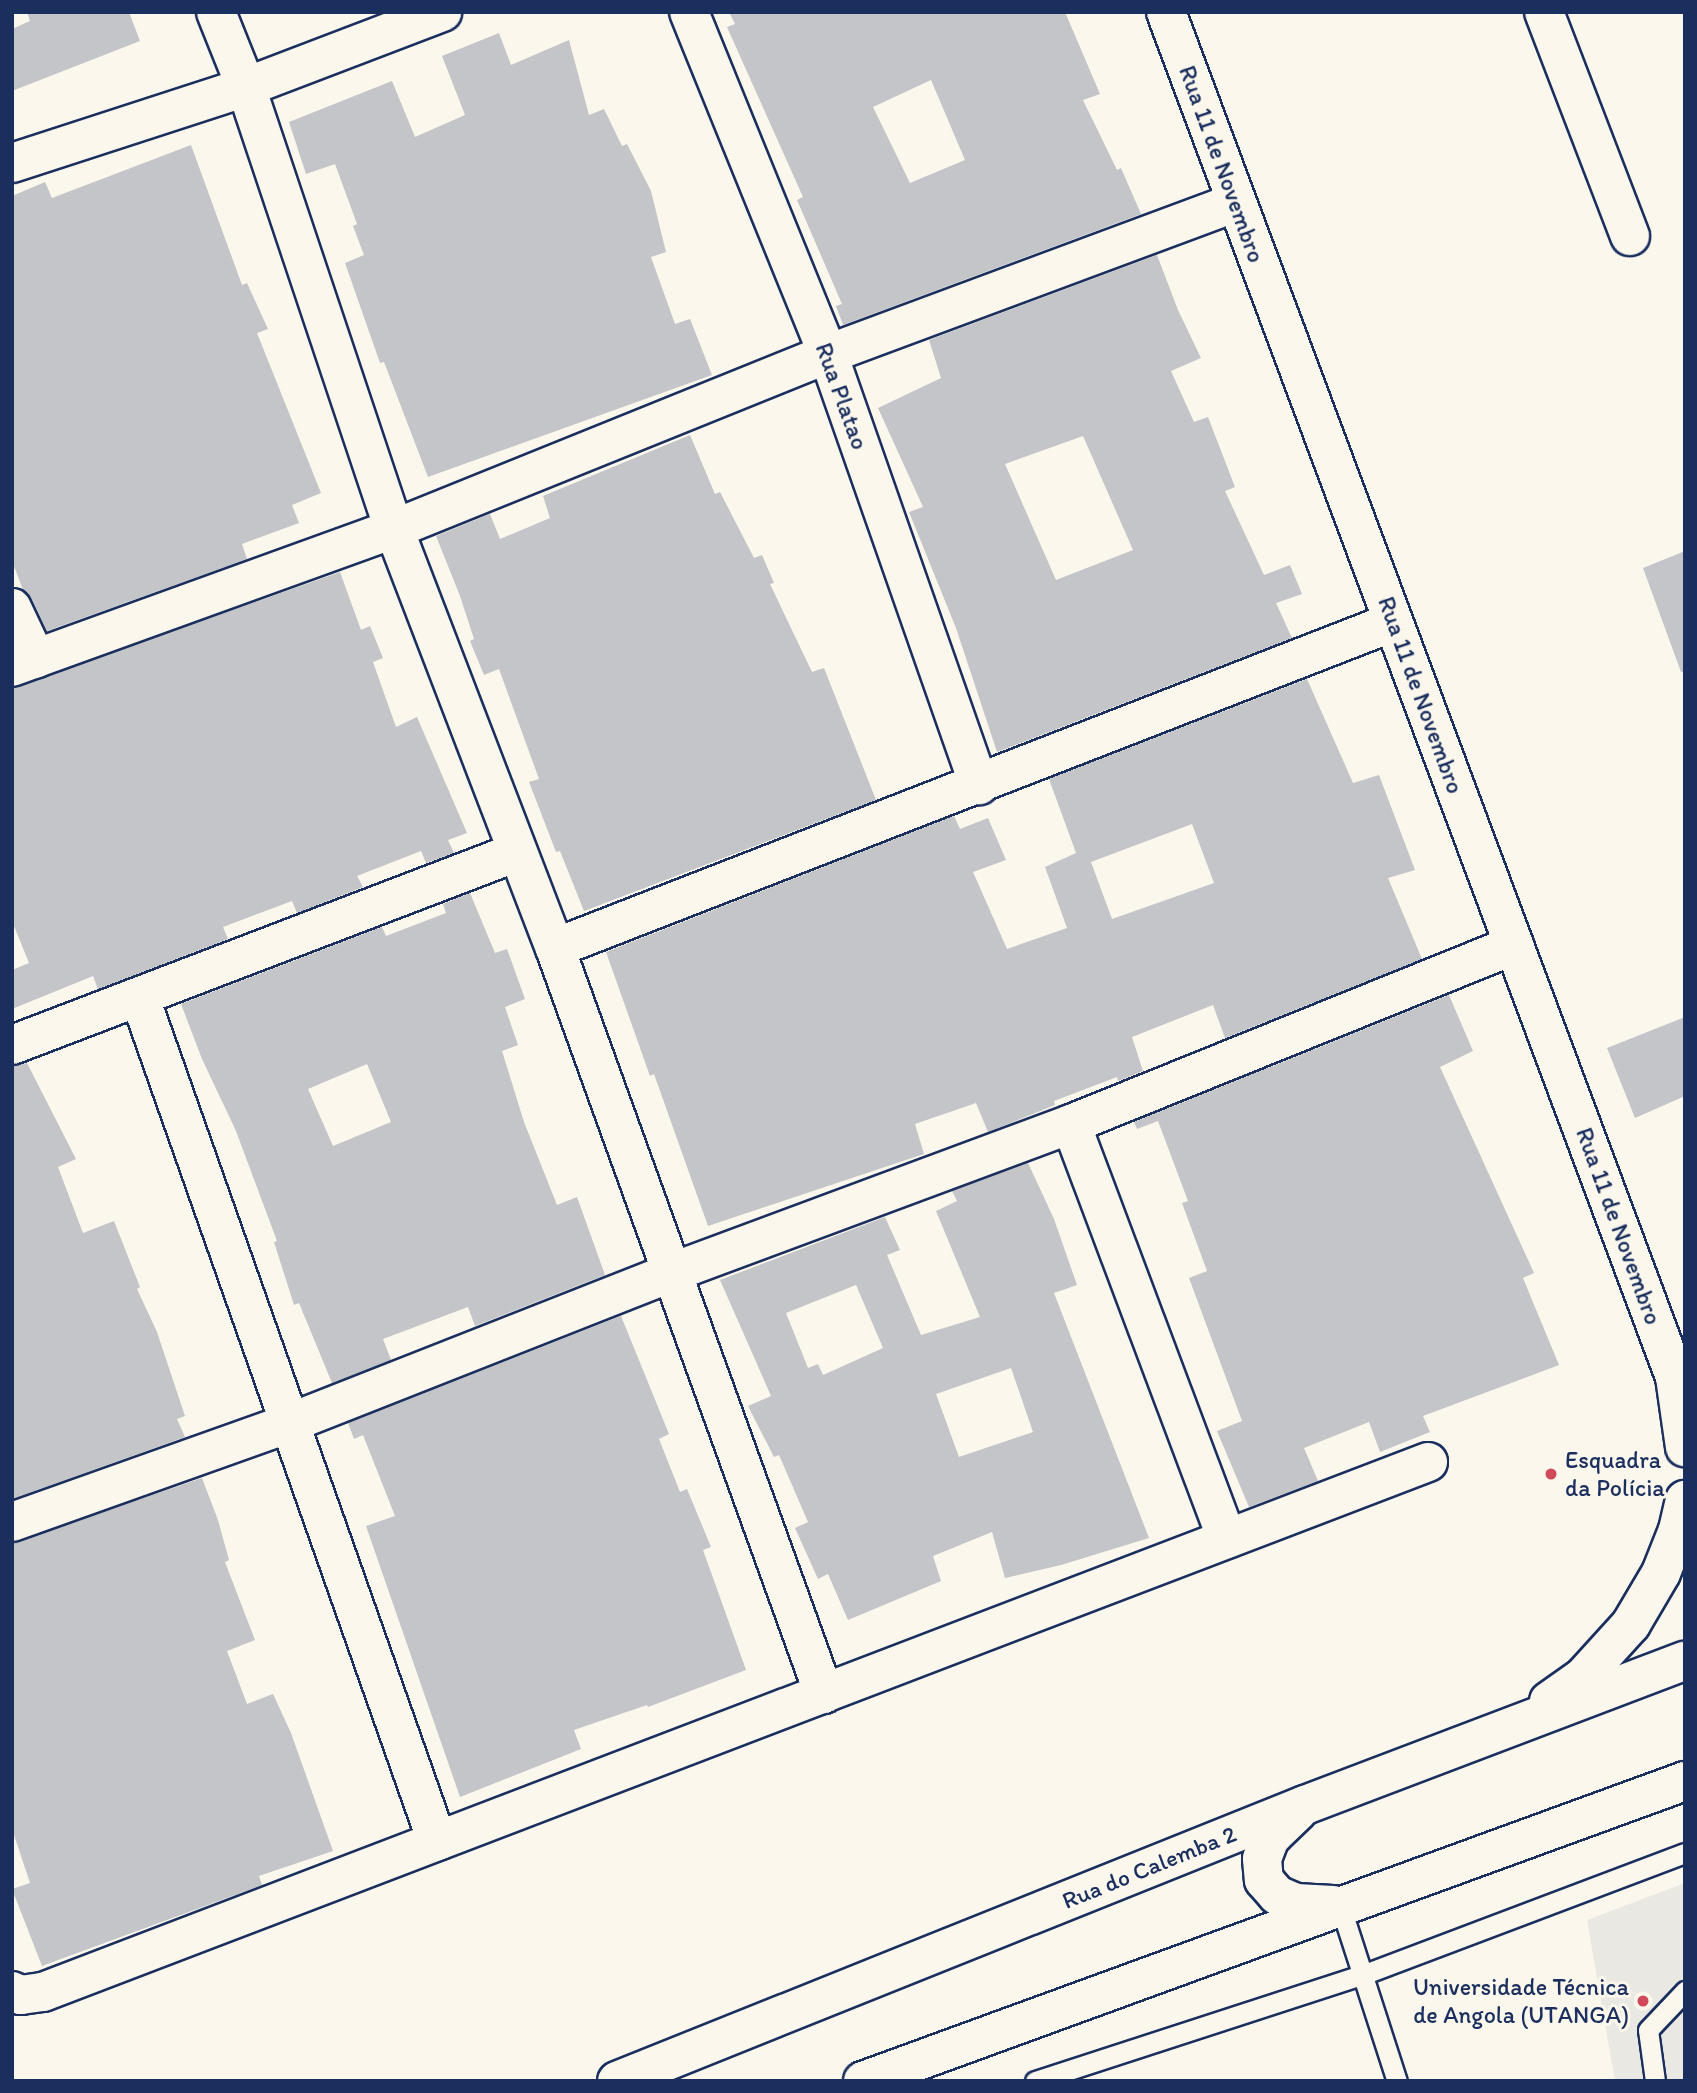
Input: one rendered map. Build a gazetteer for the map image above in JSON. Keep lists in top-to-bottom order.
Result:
{
  "streets": {
    "street": ["Rua 11 de Novembro", "Rua Platao", "Rua do Calemba 2"]
  },
  "places": ["Esquadra da Polícia", "Universidade Técnica de Angola (UTANGA)"]
}
